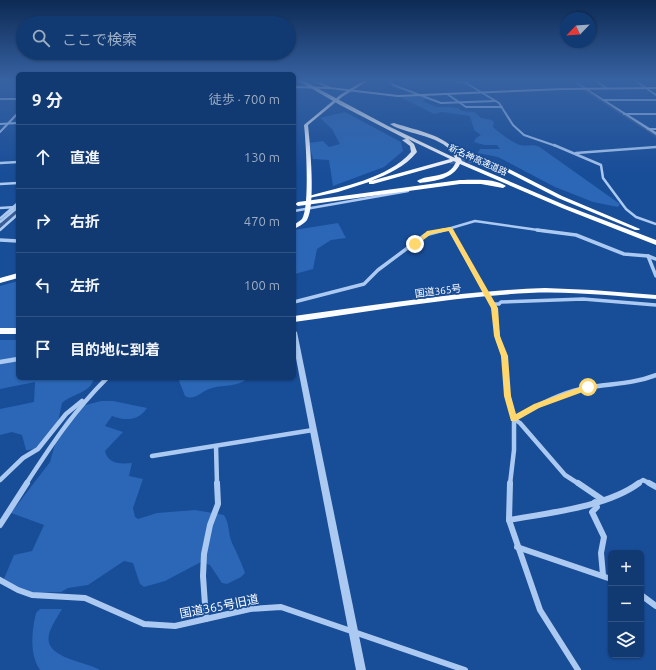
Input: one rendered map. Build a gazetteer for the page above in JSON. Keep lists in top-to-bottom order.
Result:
{
  "streets": {
    "highway": ["新名神高速道路", "国道365号"],
    "street": ["国道365号旧道"]
  },
  "north": "bottom left",
  "page": {
    "search": "ここで検索",
    "heading": ["9 分", "徒歩 · 700 m"],
    "list": [
      ["直進", "130 m"],
      ["右折", "470 m"],
      ["左折", "100 m"],
      "目的地に到着"
    ],
    "map_buttons": ["+", "−"]
  }
}
